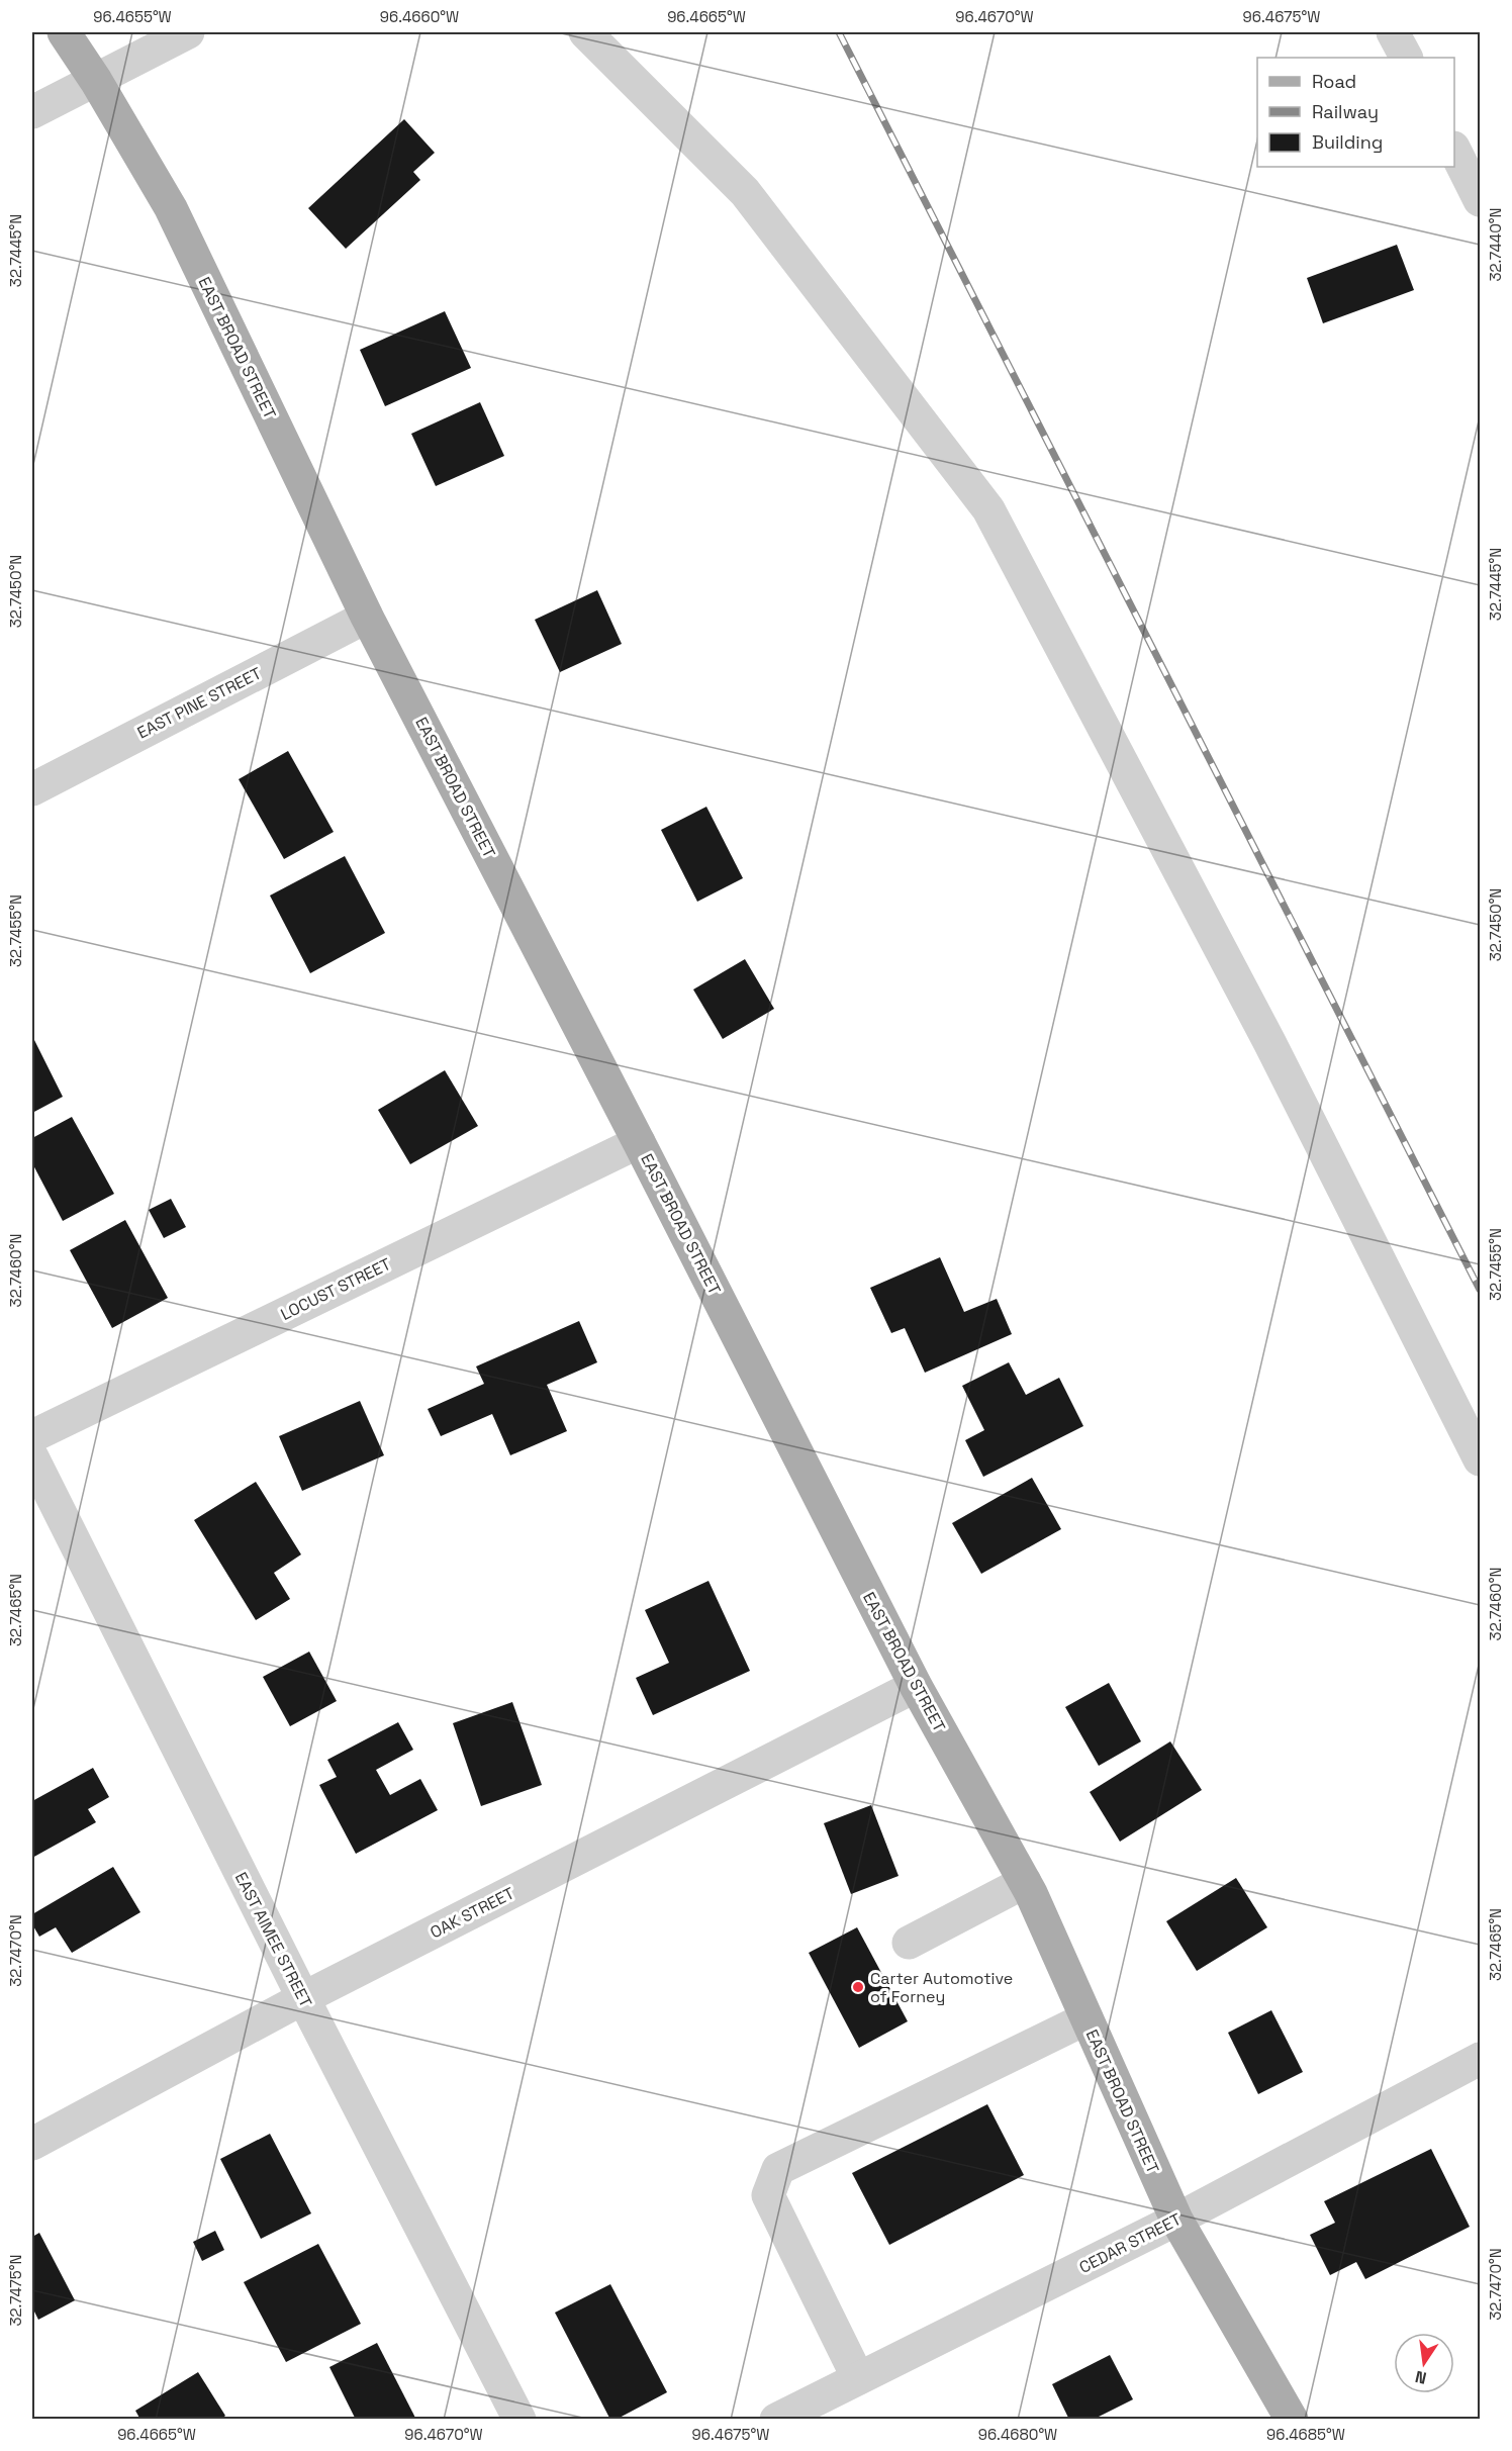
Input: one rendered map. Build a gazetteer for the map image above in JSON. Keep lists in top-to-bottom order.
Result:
{
  "streets": {
    "main road": ["EAST BROAD STREET"],
    "street": [
      "EAST PINE STREET",
      "LOCUST STREET",
      "OAK STREET",
      "EAST AIMEE STREET",
      "CEDAR STREET"
    ]
  },
  "crossings": [
    ["EAST BROAD STREET", "EAST PINE STREET"],
    ["EAST BROAD STREET", "LOCUST STREET"],
    ["EAST BROAD STREET", "OAK STREET"],
    ["EAST BROAD STREET", "CEDAR STREET"],
    ["OAK STREET", "EAST AIMEE STREET"]
  ],
  "places": ["Carter Automotive of Forney"],
  "legend": ["Road", "Railway", "Building"],
  "north": "bottom",
  "coordinates": [
    "96.4655°W",
    "96.4660°W",
    "96.4665°W",
    "96.4670°W",
    "96.4675°W",
    "32.7440°N",
    "32.7445°N",
    "32.7450°N",
    "32.7455°N",
    "32.7460°N",
    "32.7465°N",
    "32.7470°N",
    "32.7475°N",
    "96.4680°W",
    "96.4685°W"
  ]
}
